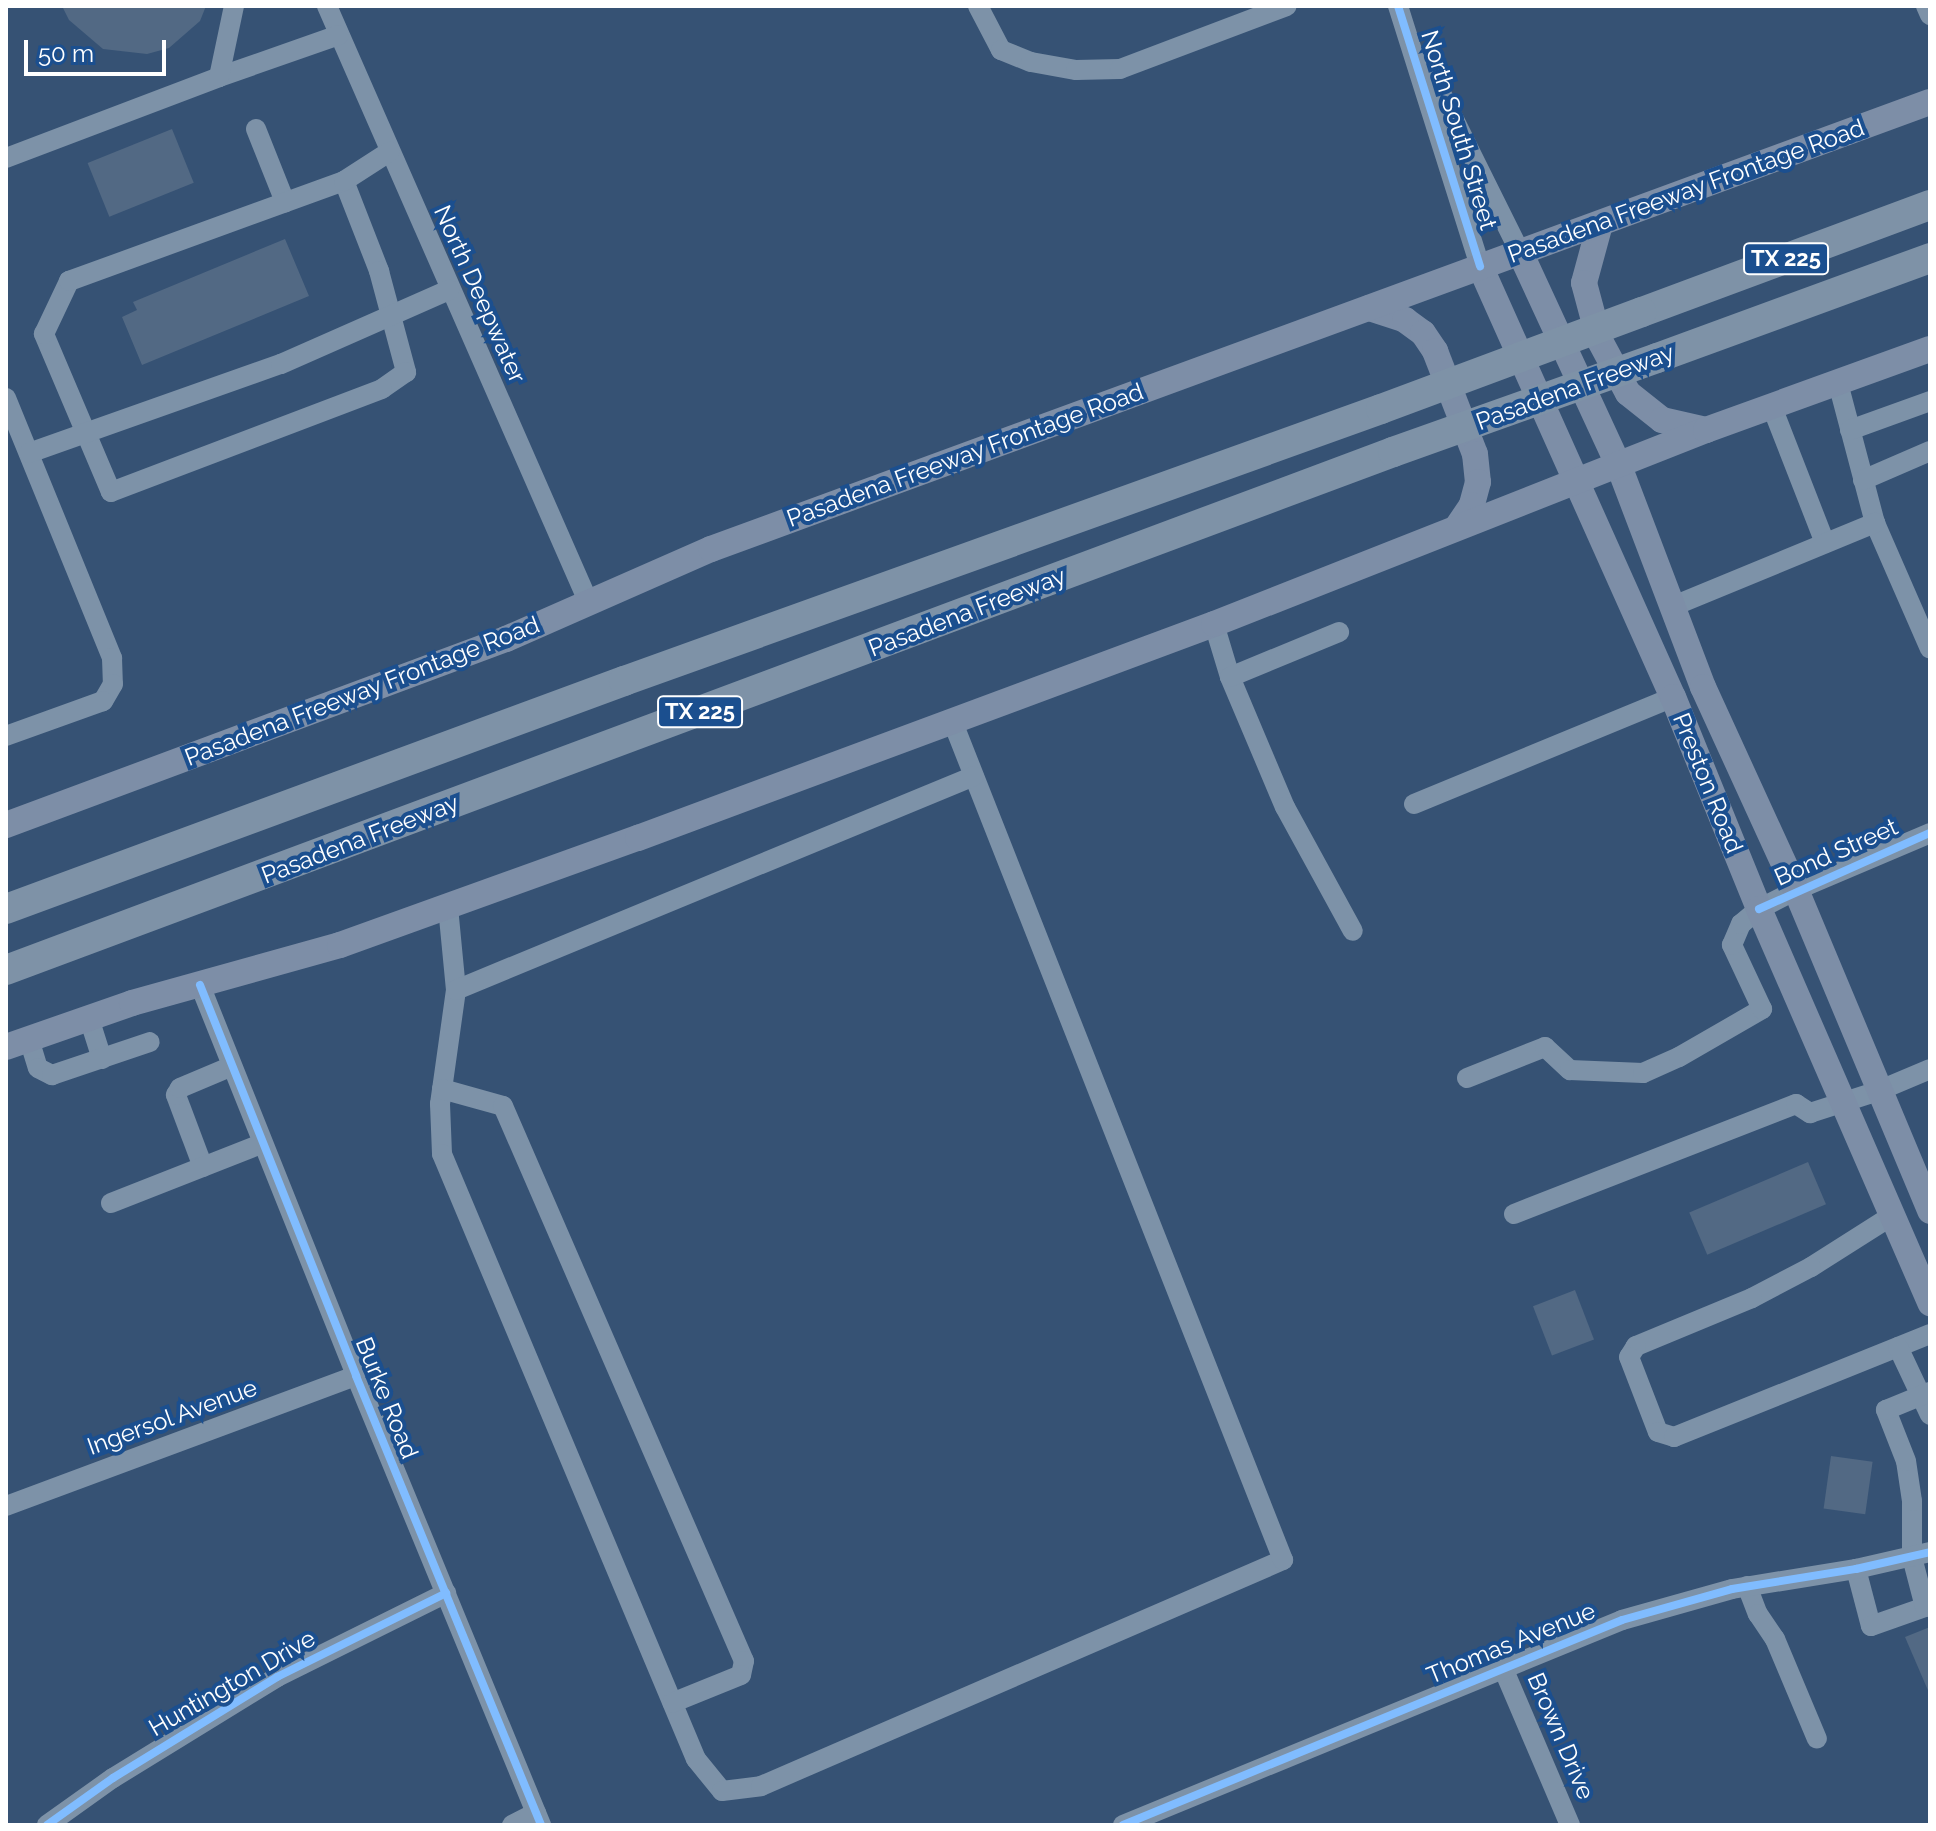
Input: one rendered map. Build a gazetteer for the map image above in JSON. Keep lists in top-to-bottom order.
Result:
{
  "streets": {
    "highway": ["TX 225", "Pasadena Freeway"],
    "main road": ["Pasadena Freeway Frontage Road", "Preston Road"],
    "street": [
      "North South Street",
      "North Deepwater",
      "Bond Street",
      "Burke Road",
      "Ingersol Avenue",
      "Thomas Avenue",
      "Huntington Drive",
      "Brown Drive"
    ]
  },
  "crossings": [
    ["North South Street", "Pasadena Freeway Frontage Road"],
    ["North South Street", "Preston Road"],
    ["Pasadena Freeway Frontage Road", "North Deepwater"],
    ["Pasadena Freeway Frontage Road", "Preston Road"],
    ["Preston Road", "Bond Street"],
    ["Burke Road", "Ingersol Avenue"],
    ["Burke Road", "Huntington Drive"],
    ["Thomas Avenue", "Brown Drive"]
  ],
  "scale_bar": "50 m"
}
